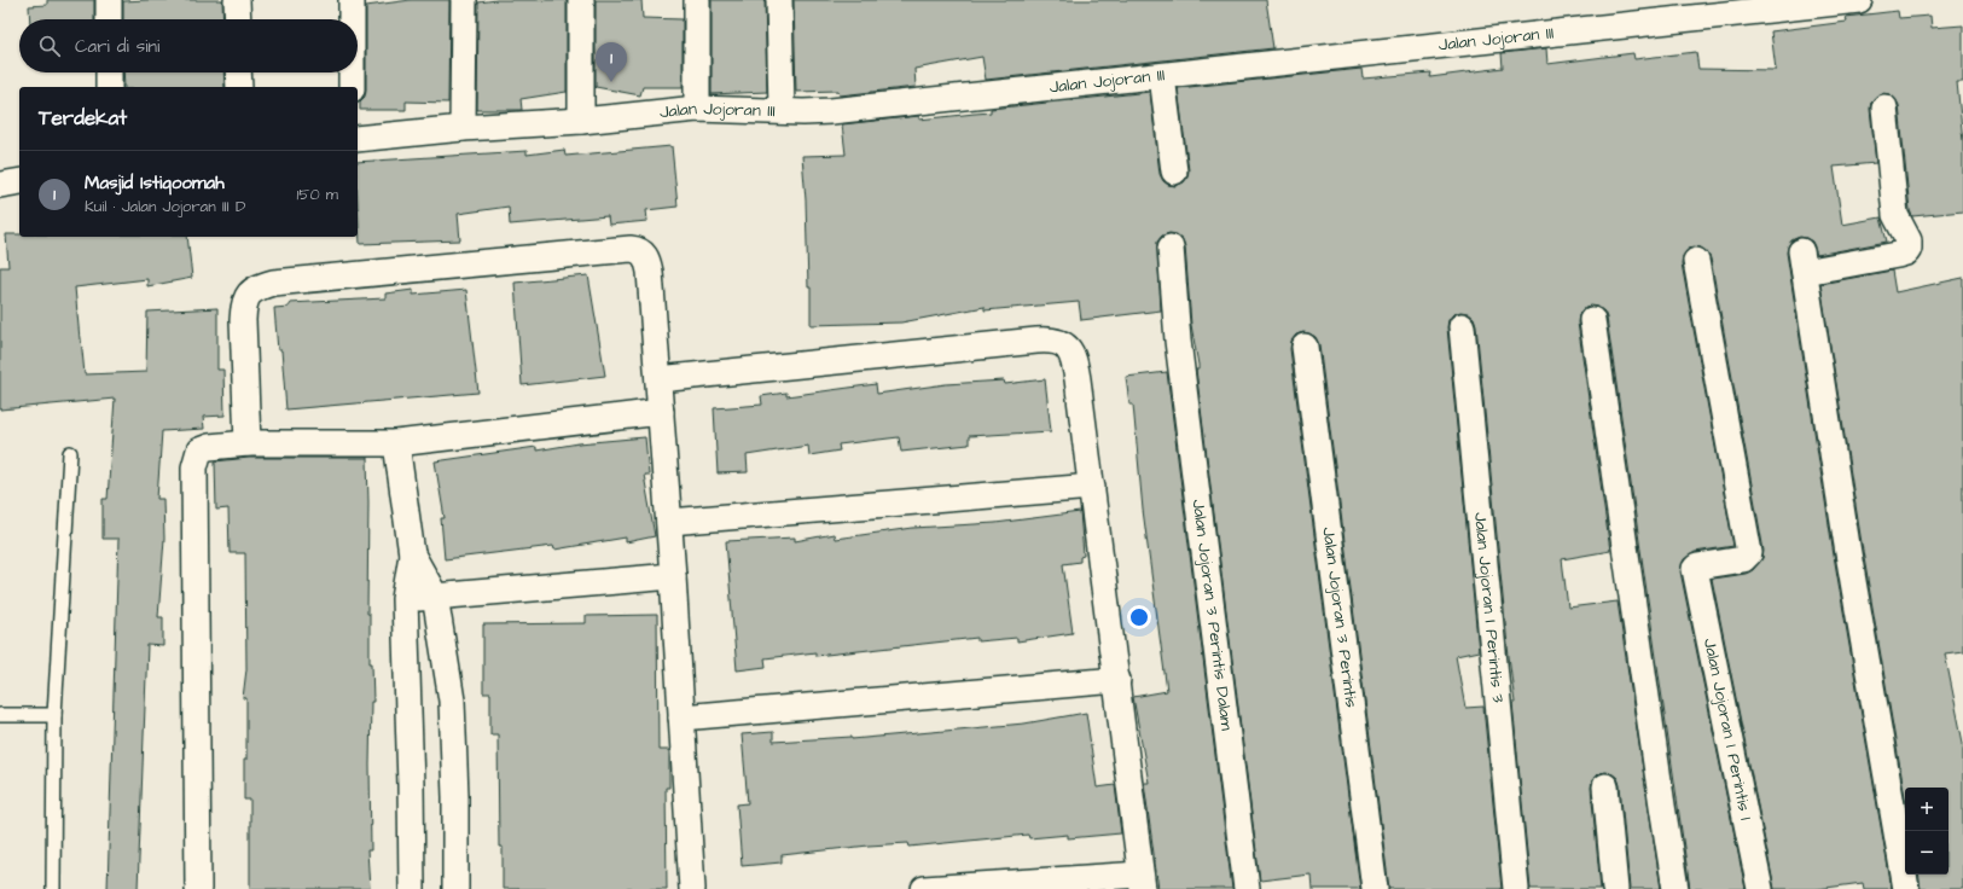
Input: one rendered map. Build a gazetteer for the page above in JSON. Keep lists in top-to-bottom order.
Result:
{
  "streets": {
    "street": [
      "Jalan Jojoran III",
      "Jalan Jojoran I Perintis 3",
      "Jalan Jojoran 3 Perintis Dalam",
      "Jalan Jojoran 3 Perintis",
      "Jalan Jojoran I Perintis I"
    ]
  },
  "page": {
    "search": "Cari di sini",
    "pins": "1",
    "heading": "Terdekat",
    "list": [
      {
        "mark": "1",
        "name": "Masjid Istiqoomah",
        "note": "Kuil · Jalan Jojoran III D",
        "value": "150 m"
      }
    ],
    "map_buttons": ["+", "−"]
  }
}
